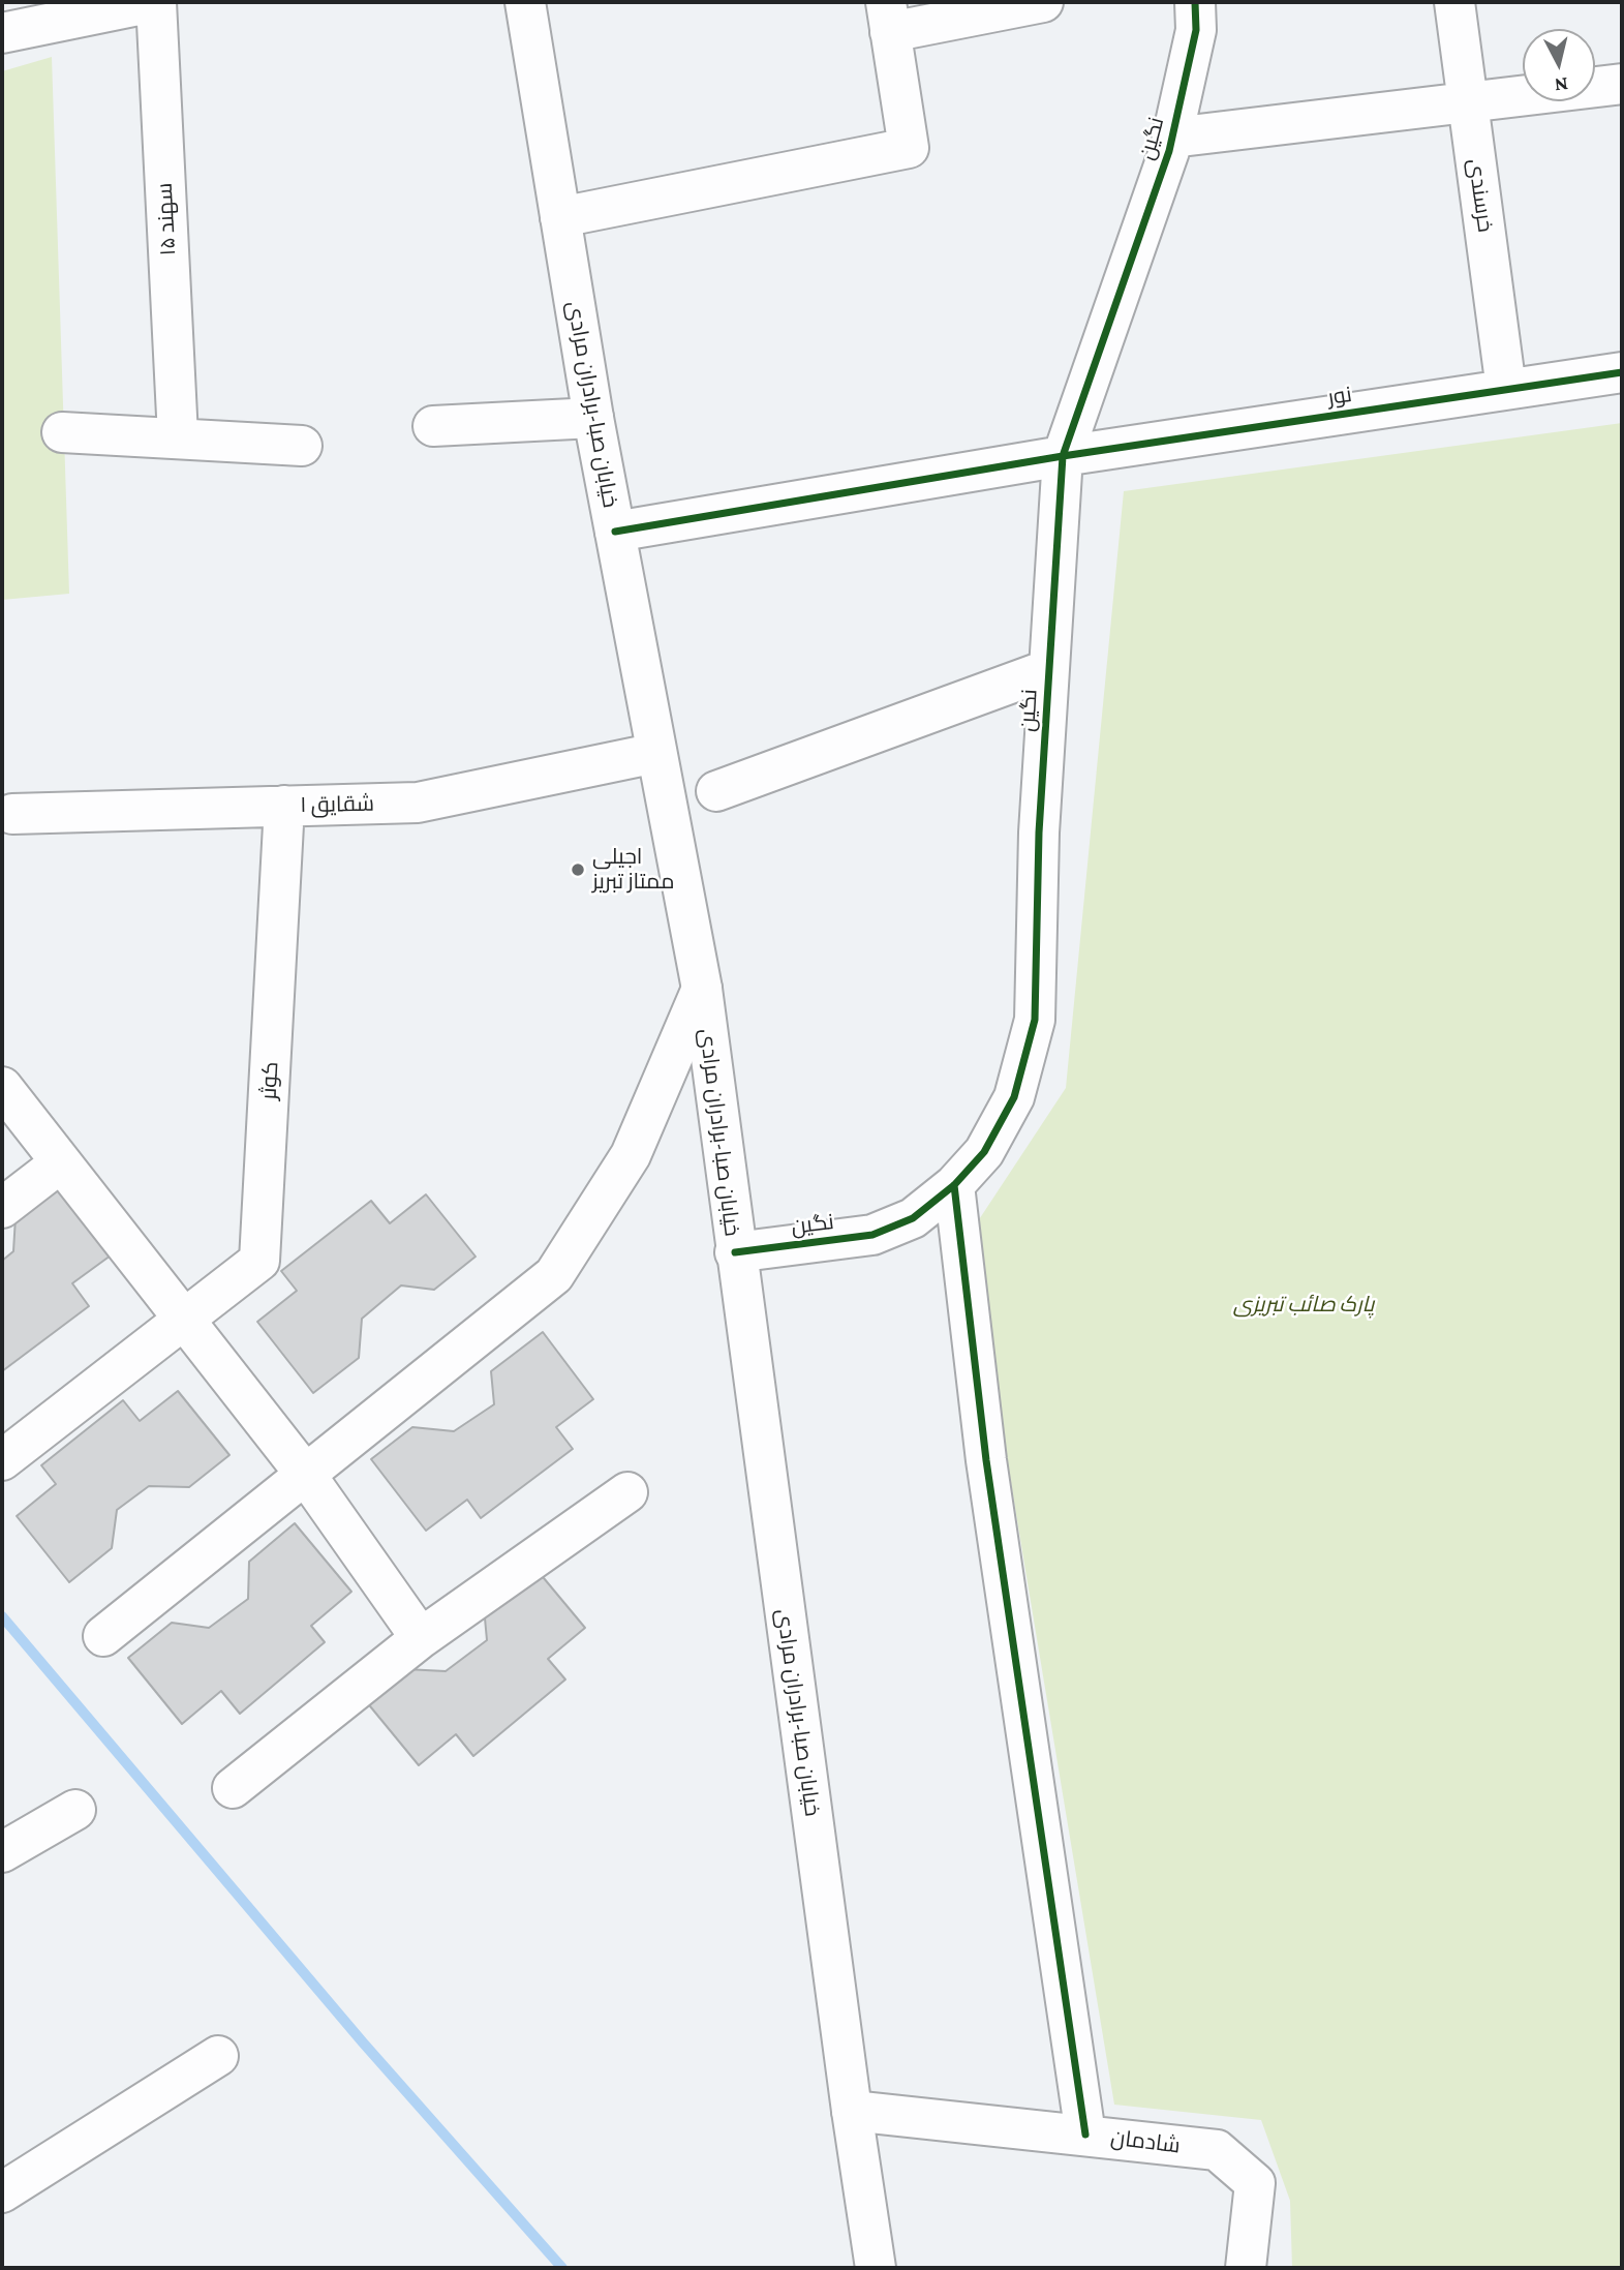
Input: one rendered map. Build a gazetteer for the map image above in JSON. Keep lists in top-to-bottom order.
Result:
{
  "streets": {
    "street": [
      "نگین",
      "خرسندی",
      "سهند ۱۵",
      "نور",
      "خیابان صبا-برادران مرادی",
      "شقایق ۱",
      "کوثر",
      "شادمان"
    ]
  },
  "crossings": [
    ["نگین", "نور"],
    ["نگین", "خیابان صبا-برادران مرادی"],
    ["خرسندی", "نور"],
    ["نور", "خیابان صبا-برادران مرادی"],
    ["خیابان صبا-برادران مرادی", "شقایق ۱"],
    ["خیابان صبا-برادران مرادی", "شادمان"],
    ["شقایق ۱", "کوثر"]
  ],
  "parks": ["پارک صائب تبریزی"],
  "places": ["اجیلی ممتاز تبریز"],
  "north": "bottom"
}
